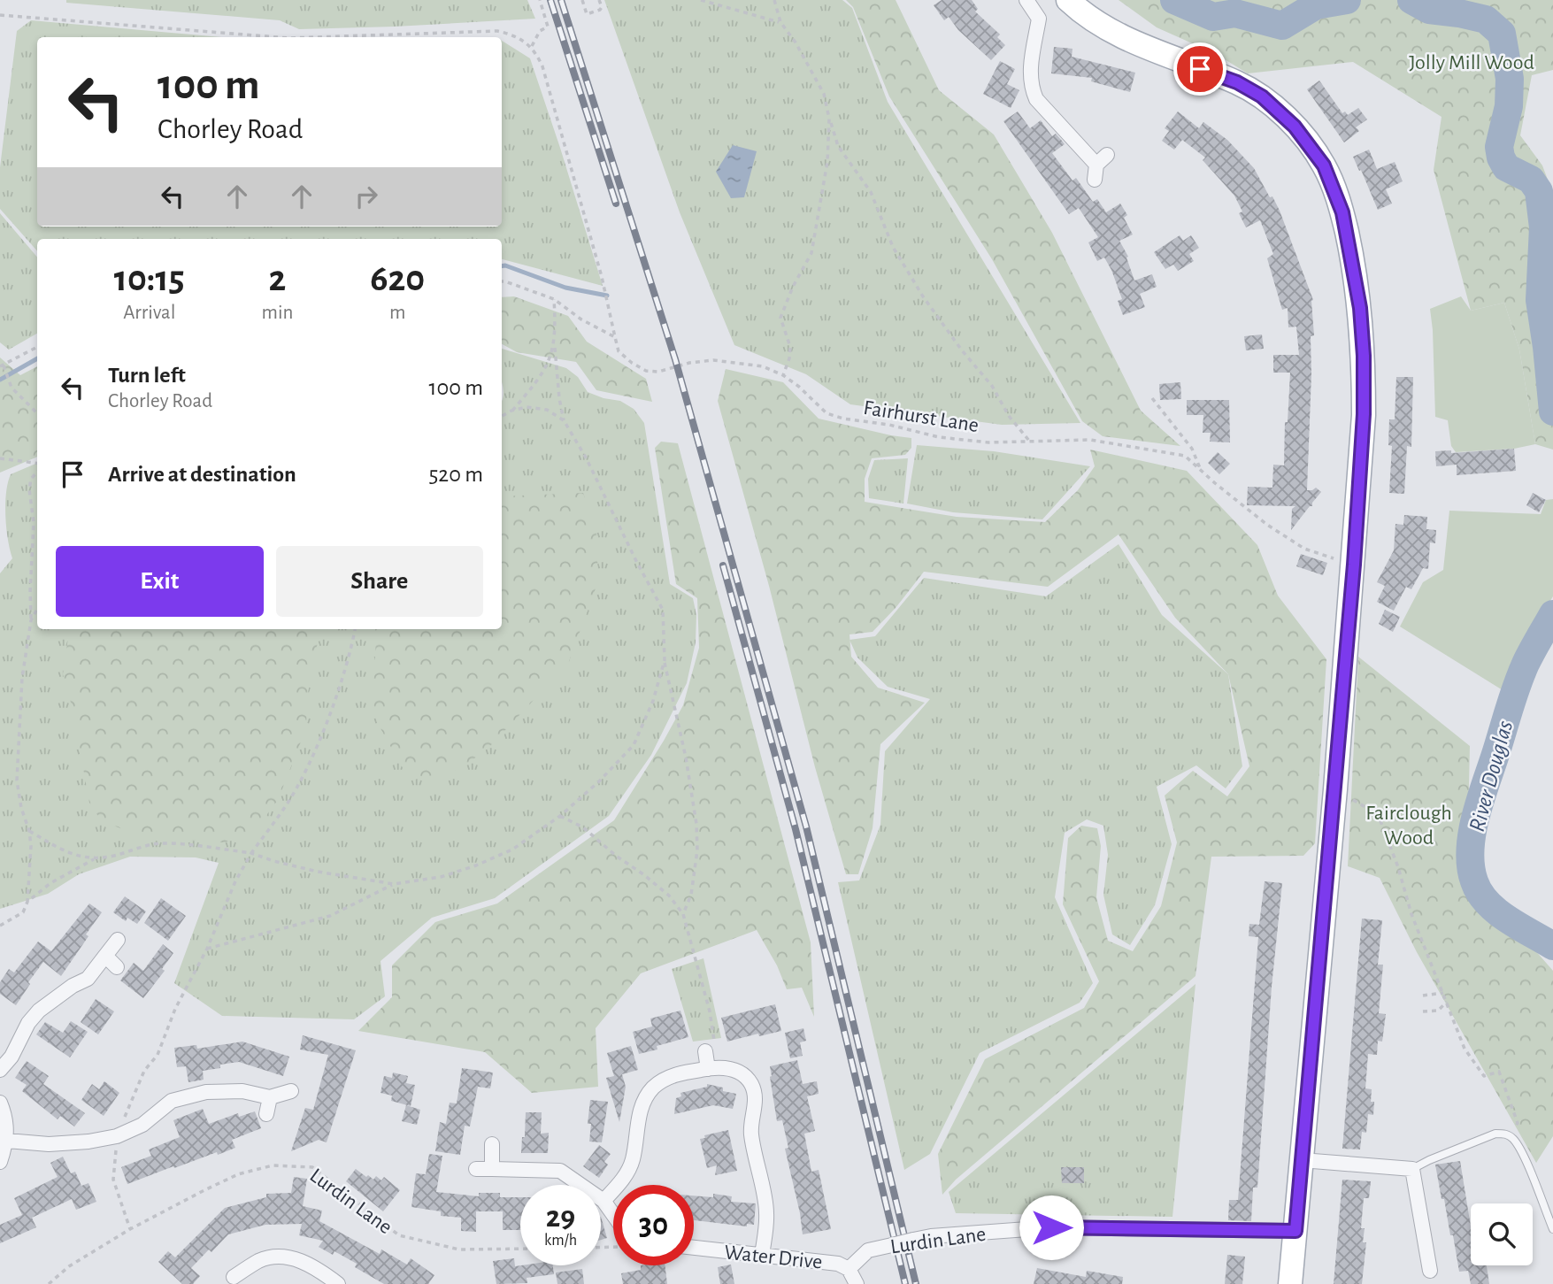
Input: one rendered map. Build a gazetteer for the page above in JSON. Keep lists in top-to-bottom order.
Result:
{
  "streets": {
    "street": ["Lurdin Lane", "Water Drive"],
    "path": ["Fairhurst Lane"]
  },
  "crossings": [
    ["Lurdin Lane", "Water Drive"]
  ],
  "water": ["River Douglas"],
  "parks": ["Jolly Mill Wood", "Fairclough Wood"],
  "page": {
    "turn": ["100 m", "Chorley Road"],
    "eta": [
      "10:15",
      "Arrival",
      "2",
      "min",
      "620",
      "m"
    ],
    "list": [
      {
        "name": "Turn left",
        "note": "Chorley Road",
        "value": "100 m"
      },
      {
        "name": "Arrive at destination",
        "value": "520 m"
      }
    ],
    "buttons": ["Exit", "Share"],
    "speed": "29 km/h",
    "limit": "30"
  }
}
